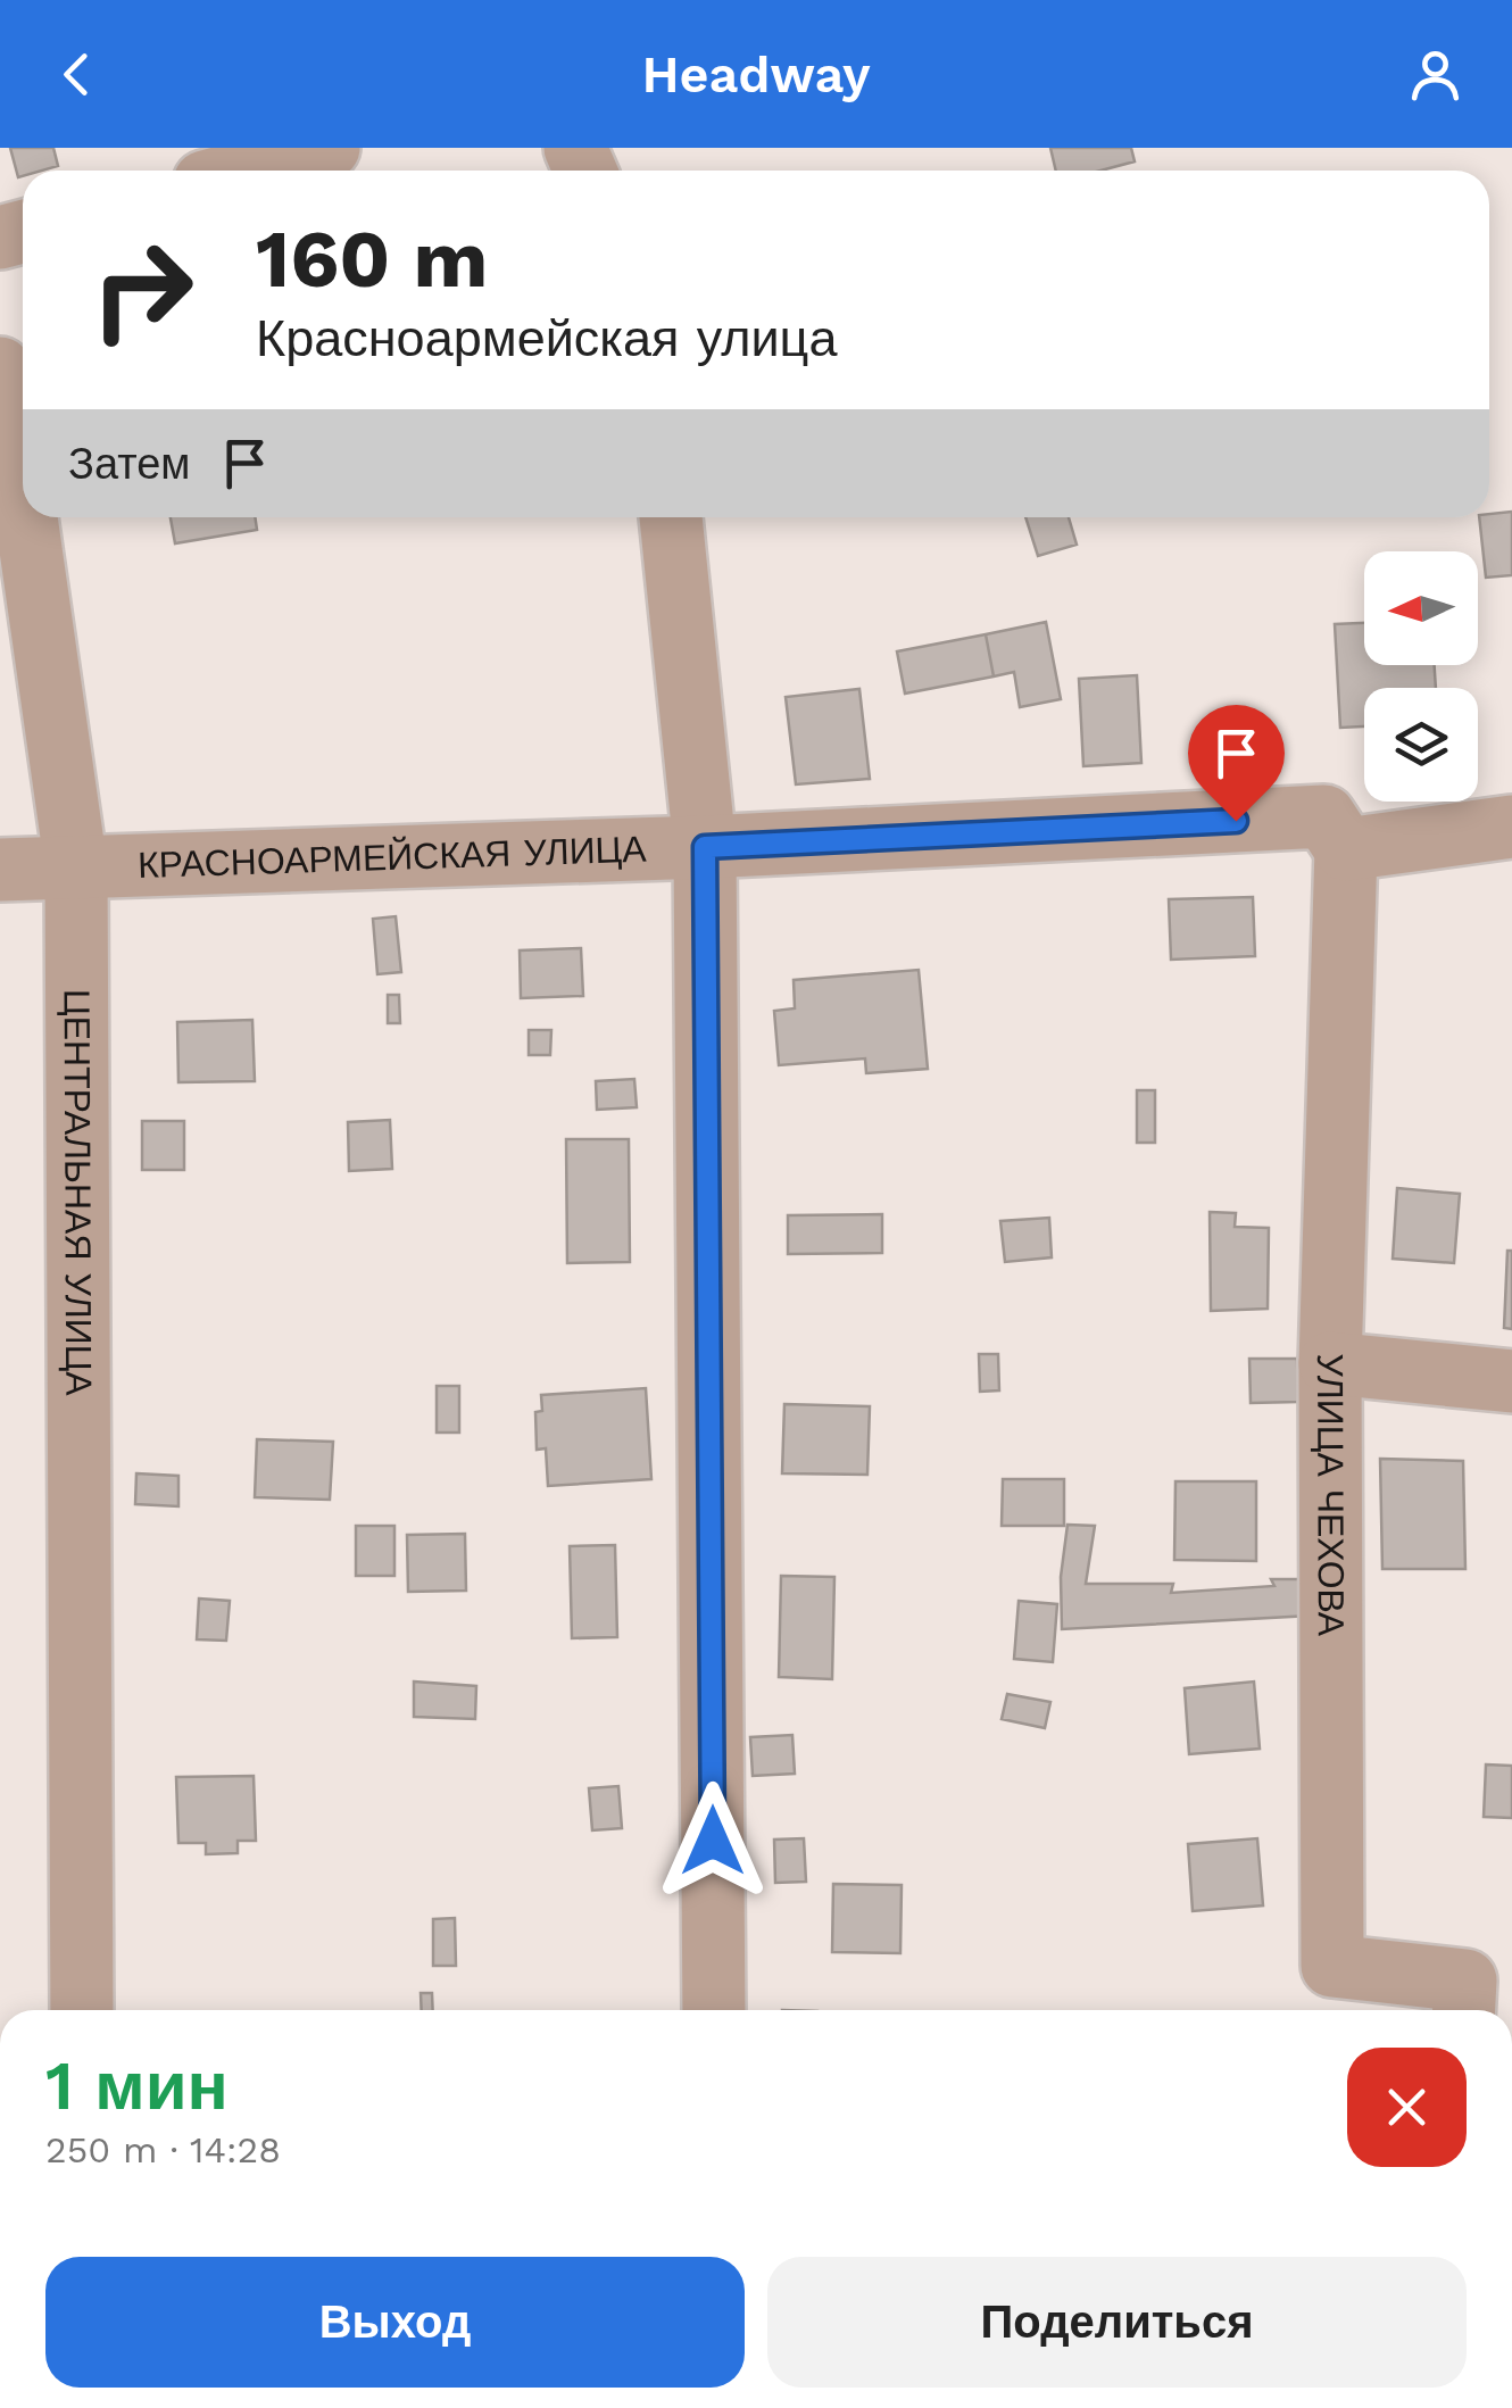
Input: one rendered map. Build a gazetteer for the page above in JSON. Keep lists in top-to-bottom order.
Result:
{
  "streets": {
    "street": ["КРАСНОАРМЕЙСКАЯ УЛИЦА", "ЦЕНТРАЛЬНАЯ УЛИЦА", "УЛИЦА ЧЕХОВА"]
  },
  "crossings": [
    ["КРАСНОАРМЕЙСКАЯ УЛИЦА", "ЦЕНТРАЛЬНАЯ УЛИЦА"],
    ["КРАСНОАРМЕЙСКАЯ УЛИЦА", "УЛИЦА ЧЕХОВА"]
  ],
  "north": "left",
  "page": {
    "header": "Headway",
    "turn": ["160 m", "Красноармейская улица"],
    "then": "Затем",
    "heading": ["1 мин", "250 m · 14:28"],
    "buttons": ["Выход", "Поделиться"]
  }
}
